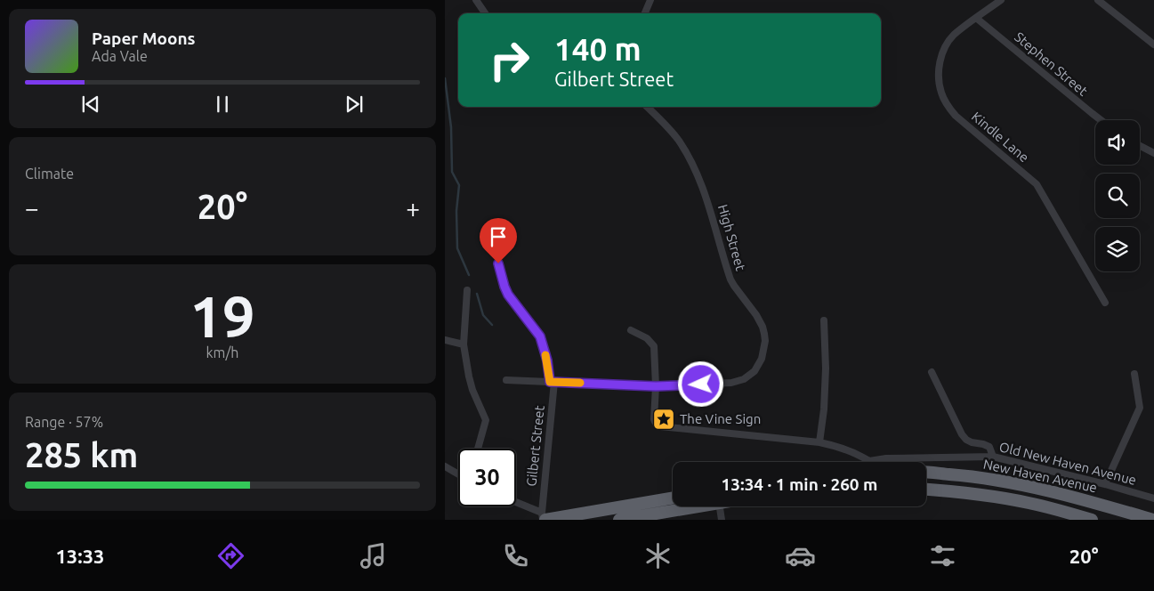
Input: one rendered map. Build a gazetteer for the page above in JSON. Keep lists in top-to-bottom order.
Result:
{
  "streets": {
    "highway": ["New Haven Avenue"],
    "street": [
      "Stephen Street",
      "Kindle Lane",
      "High Street",
      "Gilbert Street",
      "Old New Haven Avenue"
    ]
  },
  "crossings": [
    ["Stephen Street", "Kindle Lane"],
    ["High Street", "Gilbert Street"]
  ],
  "places": {
    "place": ["The Vine Sign"]
  },
  "page": {
    "turn": ["140 m", "Gilbert Street"],
    "song": ["Paper Moons", "Ada Vale"],
    "tile": [
      "Climate",
      ["19", "km/h"],
      ["Range · 57%", "285 km"]
    ],
    "heat": ["−", "20°", "+"],
    "limit": "30",
    "trip": "13:34 · 1 min · 260 m",
    "tabs": ["13:33", "20°"]
  }
}
